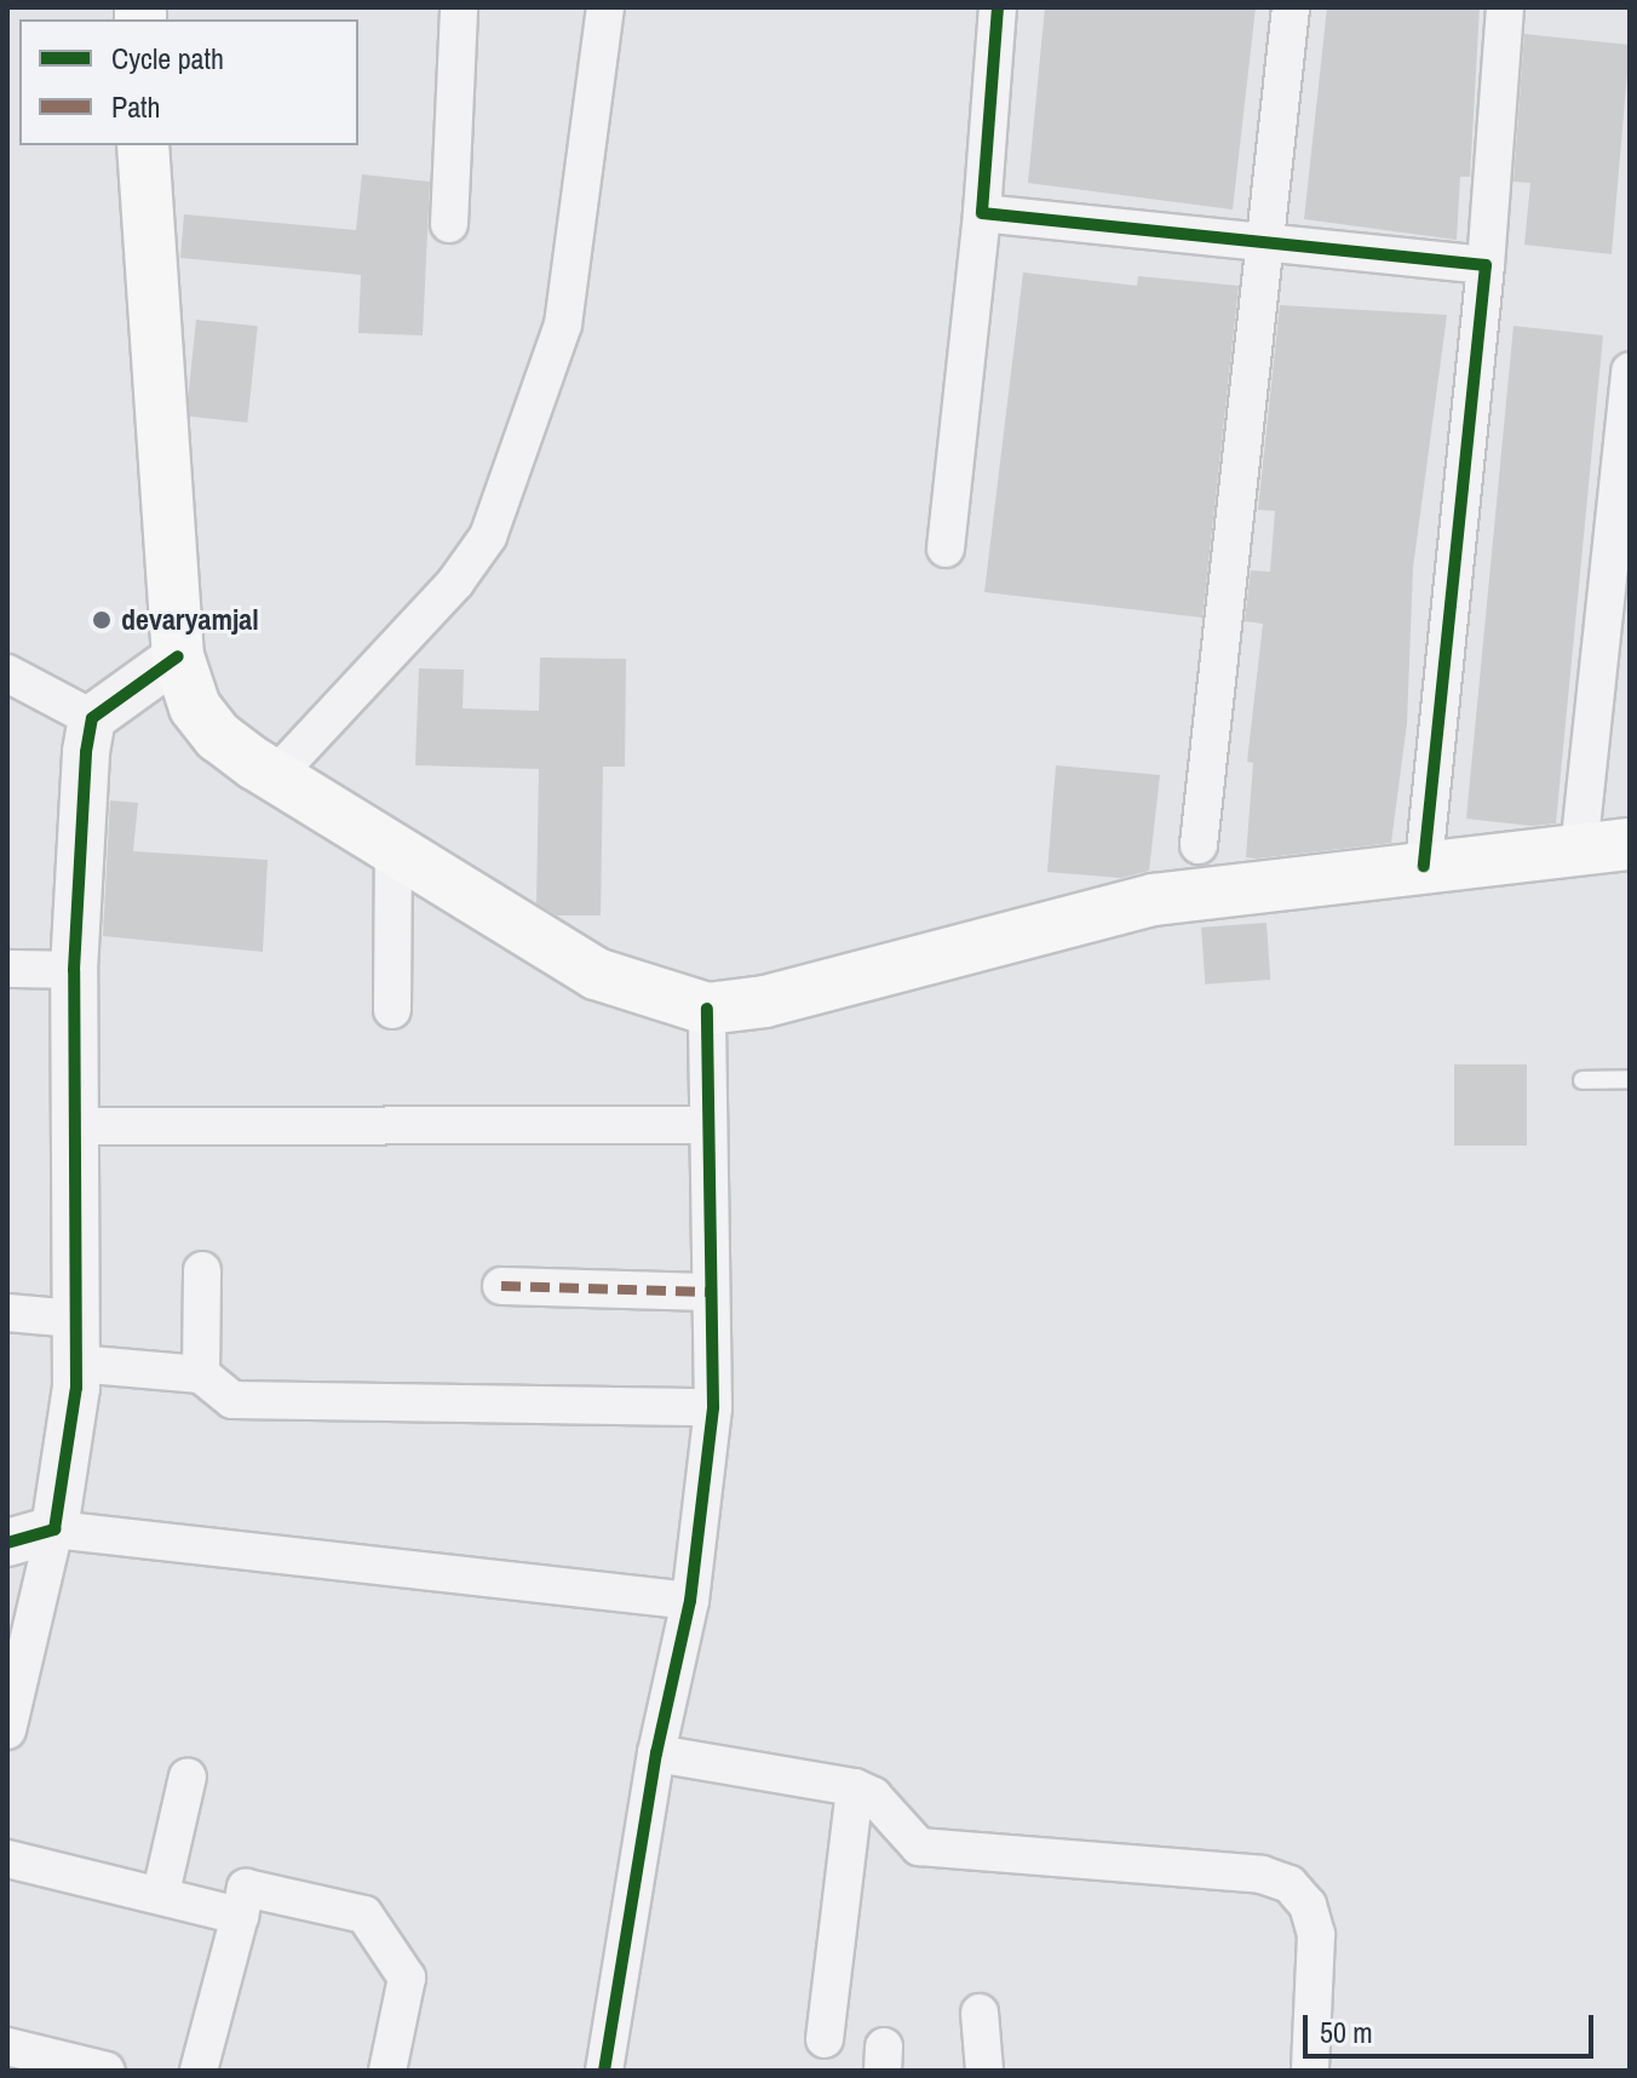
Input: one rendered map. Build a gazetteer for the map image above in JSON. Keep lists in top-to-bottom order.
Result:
{
  "places": ["devaryamjal"],
  "legend": ["Cycle path", "Path"],
  "scale_bar": "50 m"
}
